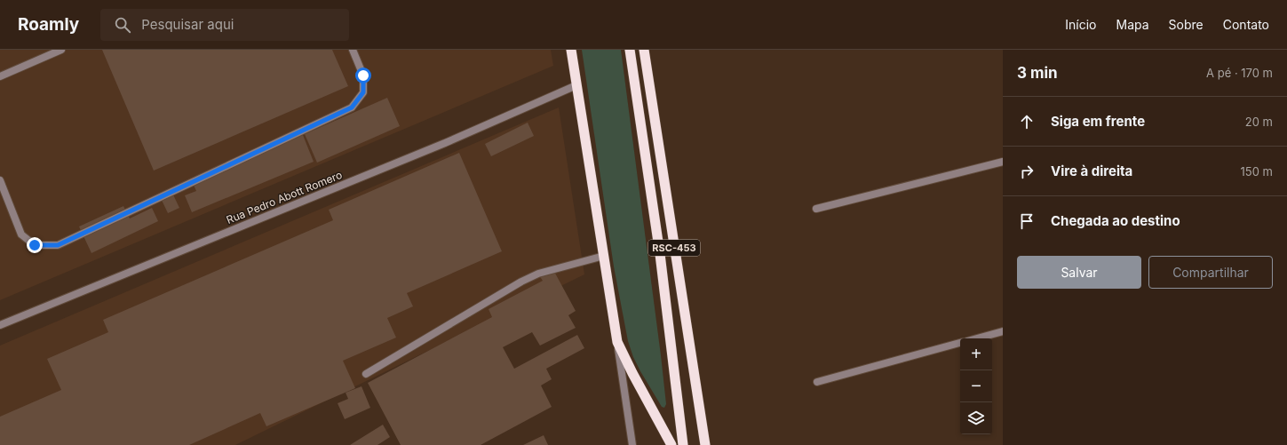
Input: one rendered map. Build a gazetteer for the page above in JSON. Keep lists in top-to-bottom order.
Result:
{
  "streets": {
    "highway": ["RSC-453"],
    "street": ["Rua Pedro Abott Romero"]
  },
  "page": {
    "header": "Roamly",
    "search": "Pesquisar aqui",
    "nav": [
      "Início",
      "Mapa",
      "Sobre",
      "Contato"
    ],
    "heading": ["3 min", "A pé · 170 m"],
    "list": [
      ["Siga em frente", "20 m"],
      ["Vire à direita", "150 m"],
      "Chegada ao destino"
    ],
    "buttons": ["Salvar", "Compartilhar"],
    "map_buttons": ["+", "−"]
  }
}
